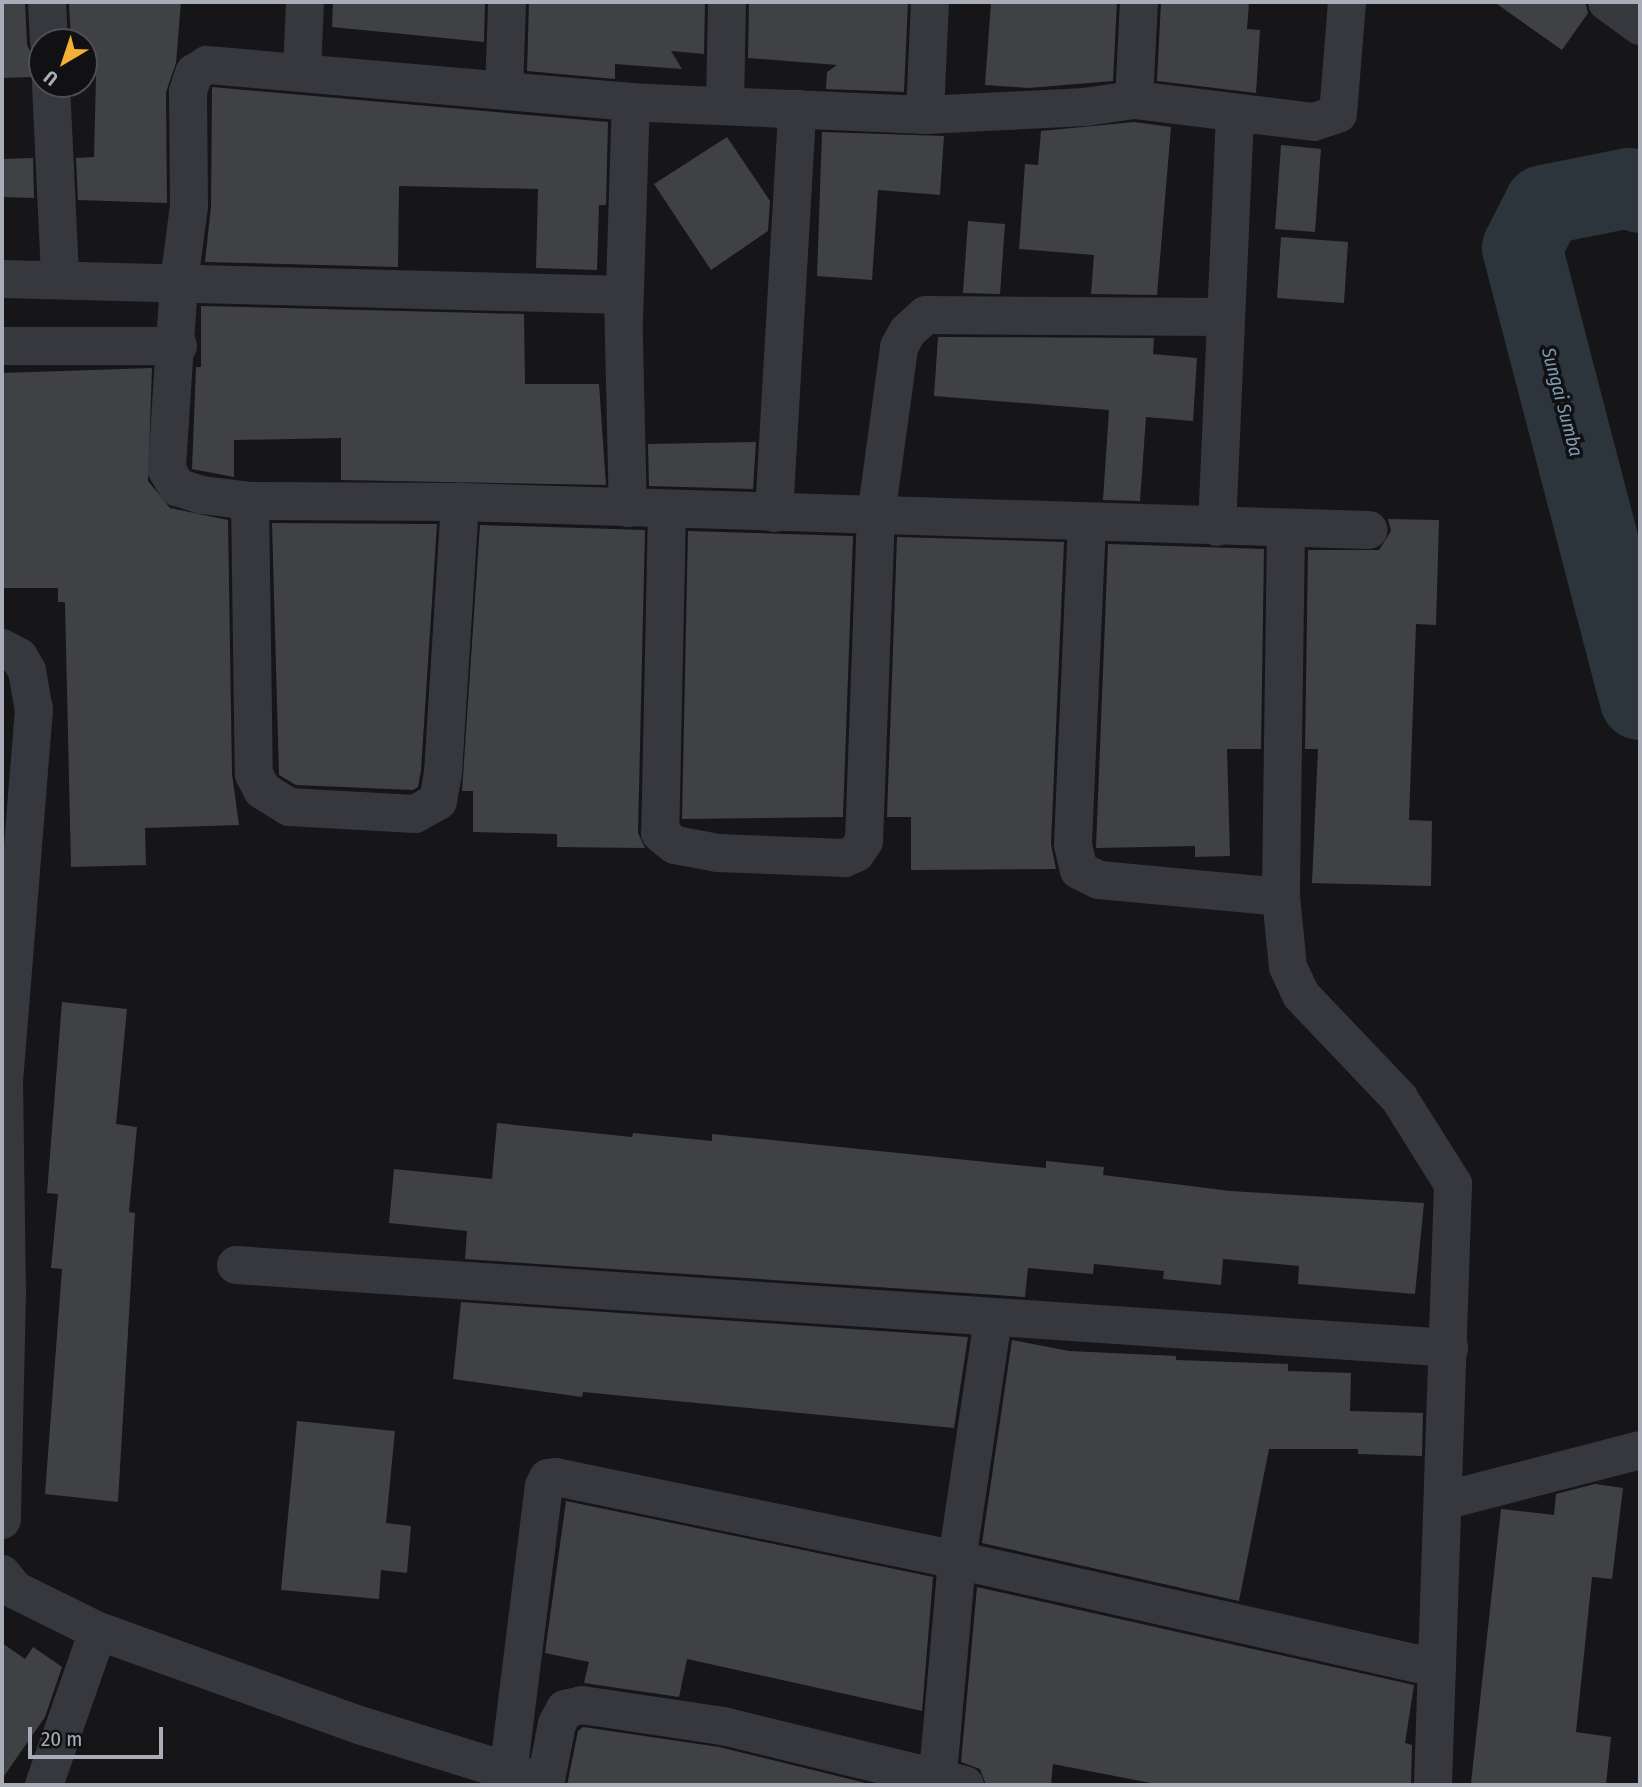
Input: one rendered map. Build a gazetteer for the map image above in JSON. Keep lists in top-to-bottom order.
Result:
{
  "water": ["Sungai Sumba"],
  "scale_bar": "20 m",
  "north": "bottom left"
}
